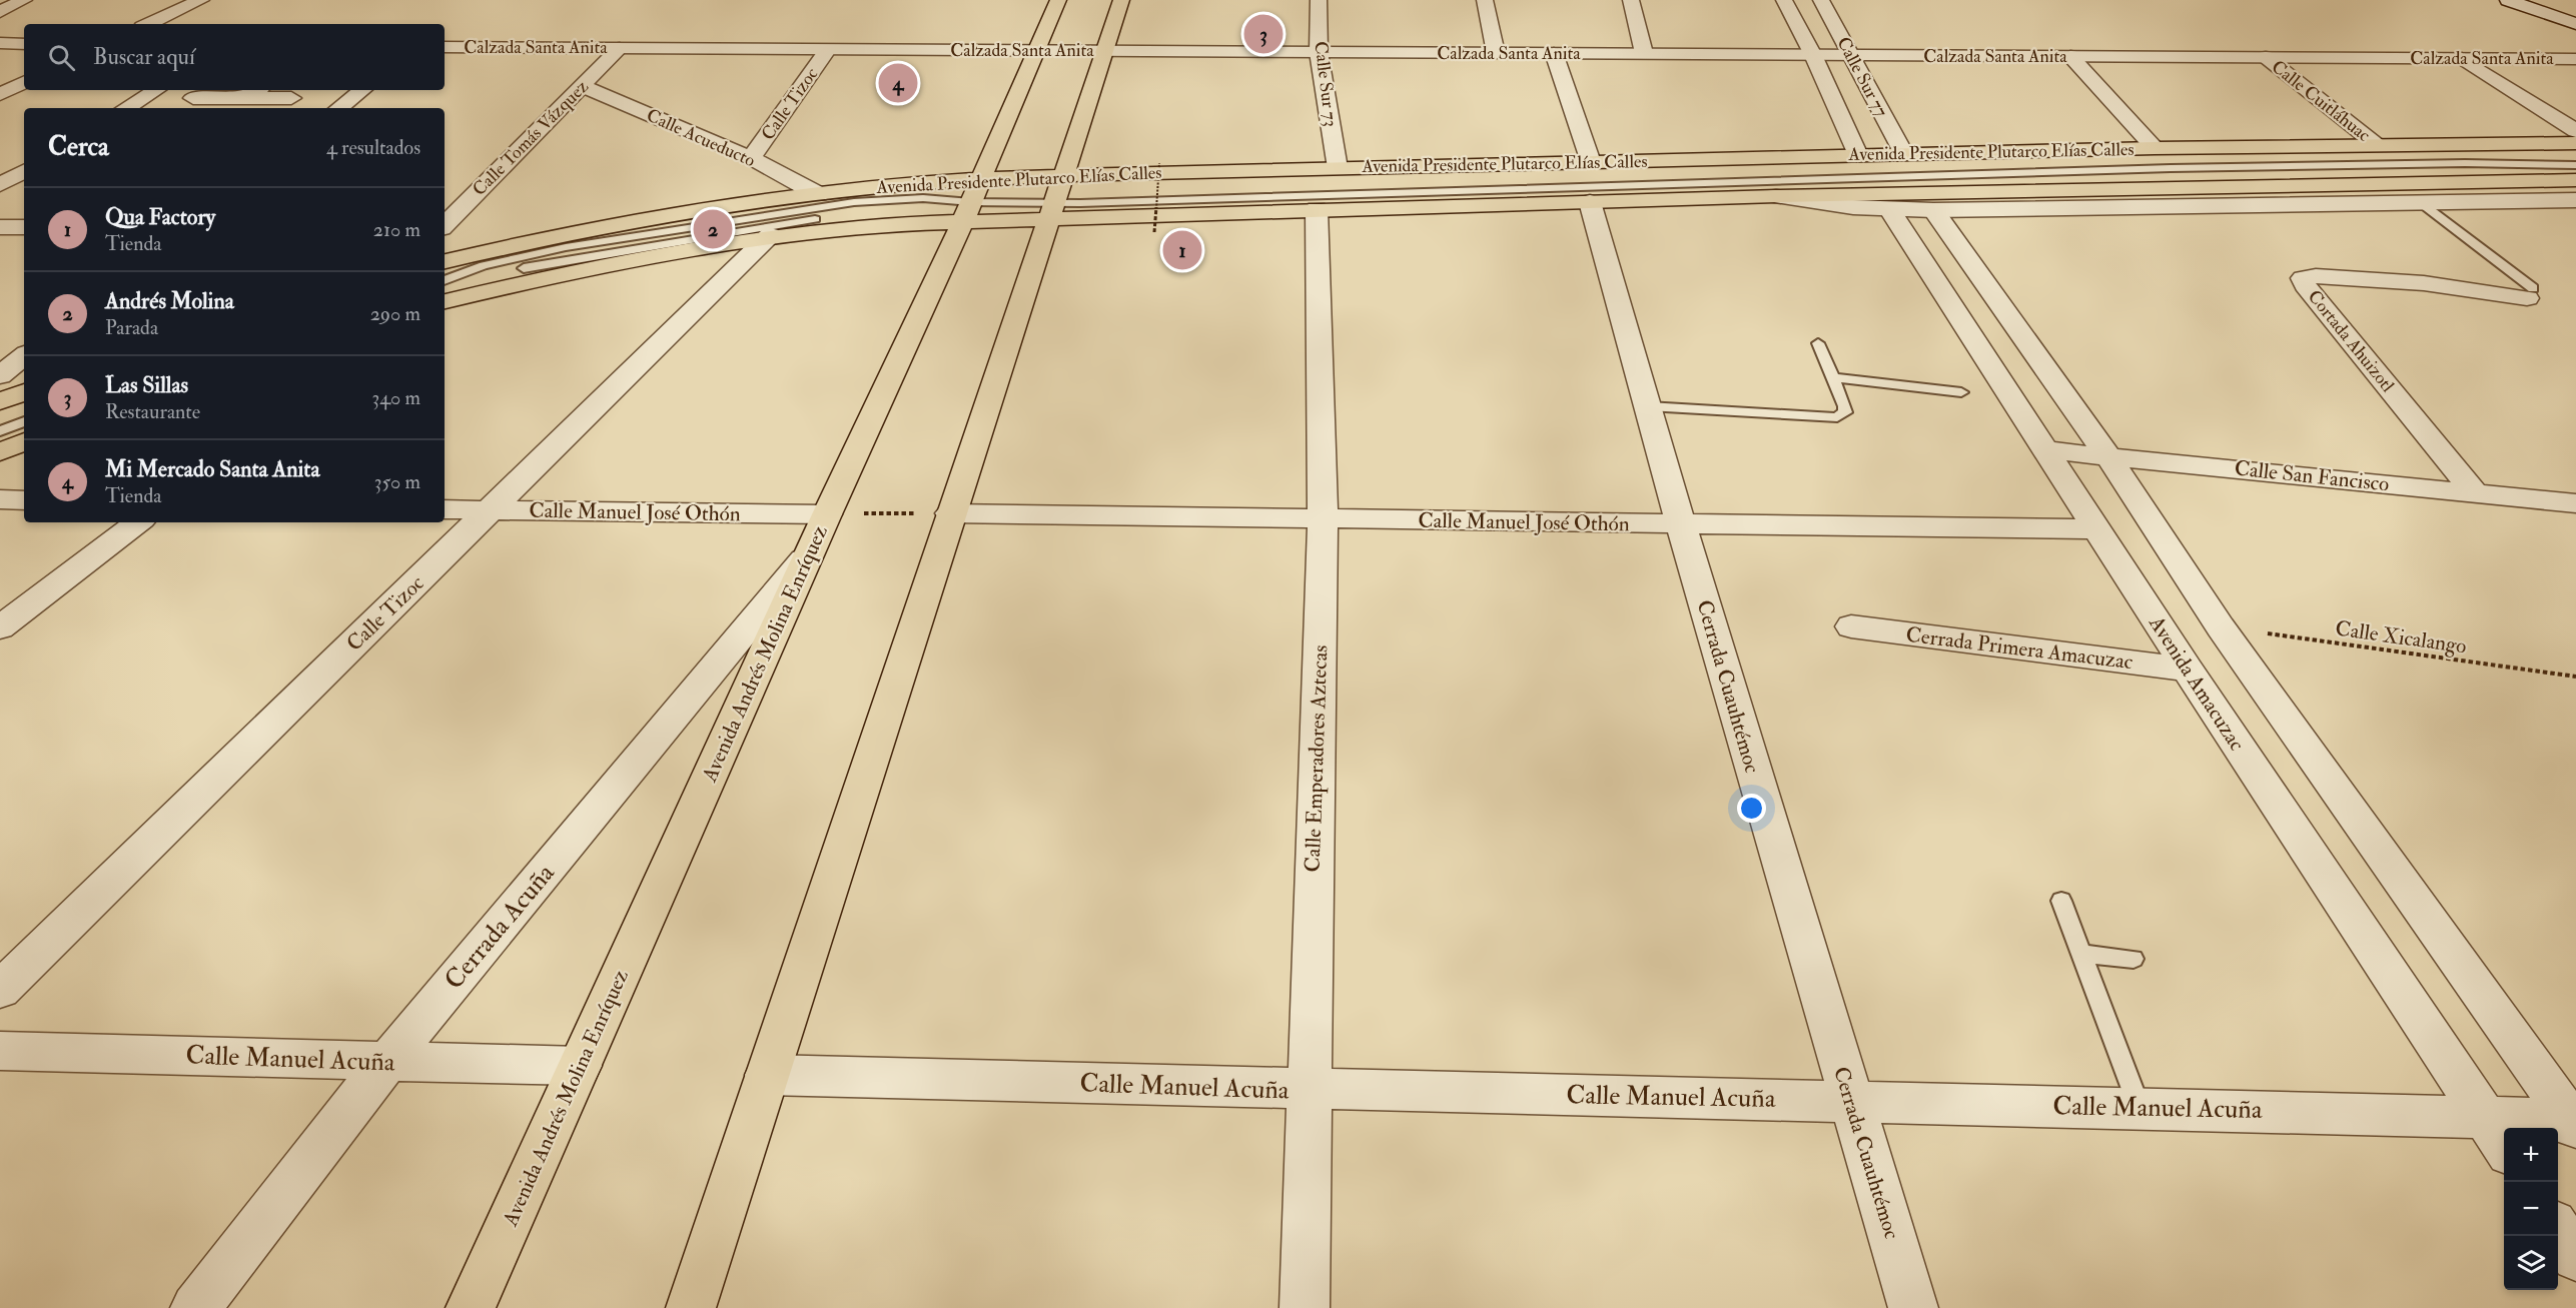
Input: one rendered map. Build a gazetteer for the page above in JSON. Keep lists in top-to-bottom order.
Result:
{
  "streets": {
    "main road": ["Avenida Presidente Plutarco Elías Calles", "Avenida Andrés Molina Enríquez"],
    "street": [
      "Calzada Santa Anita",
      "Calle Sur 77",
      "Calle Sur 73",
      "Calle Cuitláhuac",
      "Calle Tizoc",
      "Calle Tomás Vázquez",
      "Calle Acueducto",
      "Cortada Ahuizotl",
      "Calle San Fancisco",
      "Calle Manuel José Othón",
      "Cerrada Primera Amacuzac",
      "Avenida Amacuzac",
      "Cerrada Cuauhtémoc",
      "Calle Emperadores Aztecas",
      "Cerrada Acuña",
      "Calle Manuel Acuña"
    ],
    "path": ["Calle Xicalango"]
  },
  "crossings": [
    ["Calzada Santa Anita", "Calle Sur 77"],
    ["Calzada Santa Anita", "Calle Sur 73"],
    ["Calzada Santa Anita", "Calle Cuitláhuac"],
    ["Calzada Santa Anita", "Calle Tizoc"],
    ["Calzada Santa Anita", "Calle Tomás Vázquez"],
    ["Calzada Santa Anita", "Avenida Andrés Molina Enríquez"],
    ["Calle Sur 77", "Avenida Presidente Plutarco Elías Calles"],
    ["Calle Sur 73", "Avenida Presidente Plutarco Elías Calles"],
    ["Calle Cuitláhuac", "Avenida Presidente Plutarco Elías Calles"],
    ["Calle Tizoc", "Calle Acueducto"],
    ["Calle Tizoc", "Avenida Presidente Plutarco Elías Calles"],
    ["Calle Tizoc", "Calle Manuel José Othón"],
    ["Calle Tomás Vázquez", "Calle Acueducto"],
    ["Calle Acueducto", "Avenida Presidente Plutarco Elías Calles"],
    ["Avenida Presidente Plutarco Elías Calles", "Avenida Andrés Molina Enríquez"],
    ["Avenida Presidente Plutarco Elías Calles", "Avenida Amacuzac"],
    ["Avenida Presidente Plutarco Elías Calles", "Cerrada Cuauhtémoc"],
    ["Avenida Presidente Plutarco Elías Calles", "Calle Emperadores Aztecas"],
    ["Cortada Ahuizotl", "Calle San Fancisco"],
    ["Calle San Fancisco", "Avenida Amacuzac"],
    ["Calle Manuel José Othón", "Avenida Andrés Molina Enríquez"],
    ["Calle Manuel José Othón", "Avenida Amacuzac"],
    ["Calle Manuel José Othón", "Cerrada Cuauhtémoc"],
    ["Calle Manuel José Othón", "Calle Emperadores Aztecas"],
    ["Cerrada Primera Amacuzac", "Avenida Amacuzac"],
    ["Avenida Andrés Molina Enríquez", "Cerrada Acuña"],
    ["Avenida Andrés Molina Enríquez", "Calle Manuel Acuña"],
    ["Avenida Amacuzac", "Calle Manuel Acuña"],
    ["Cerrada Cuauhtémoc", "Calle Manuel Acuña"],
    ["Calle Emperadores Aztecas", "Calle Manuel Acuña"],
    ["Cerrada Acuña", "Calle Manuel Acuña"]
  ],
  "page": {
    "pins": [
      "3",
      "4",
      "2",
      "1"
    ],
    "search": "Buscar aquí",
    "heading": ["Cerca", "4 resultados"],
    "list": [
      {
        "mark": "1",
        "name": "Qua Factory",
        "note": "Tienda",
        "value": "210 m"
      },
      {
        "mark": "2",
        "name": "Andrés Molina",
        "note": "Parada",
        "value": "290 m"
      },
      {
        "mark": "3",
        "name": "Las Sillas",
        "note": "Restaurante",
        "value": "340 m"
      },
      {
        "mark": "4",
        "name": "Mi Mercado Santa Anita",
        "note": "Tienda",
        "value": "350 m"
      }
    ],
    "map_buttons": ["+", "−"]
  }
}
